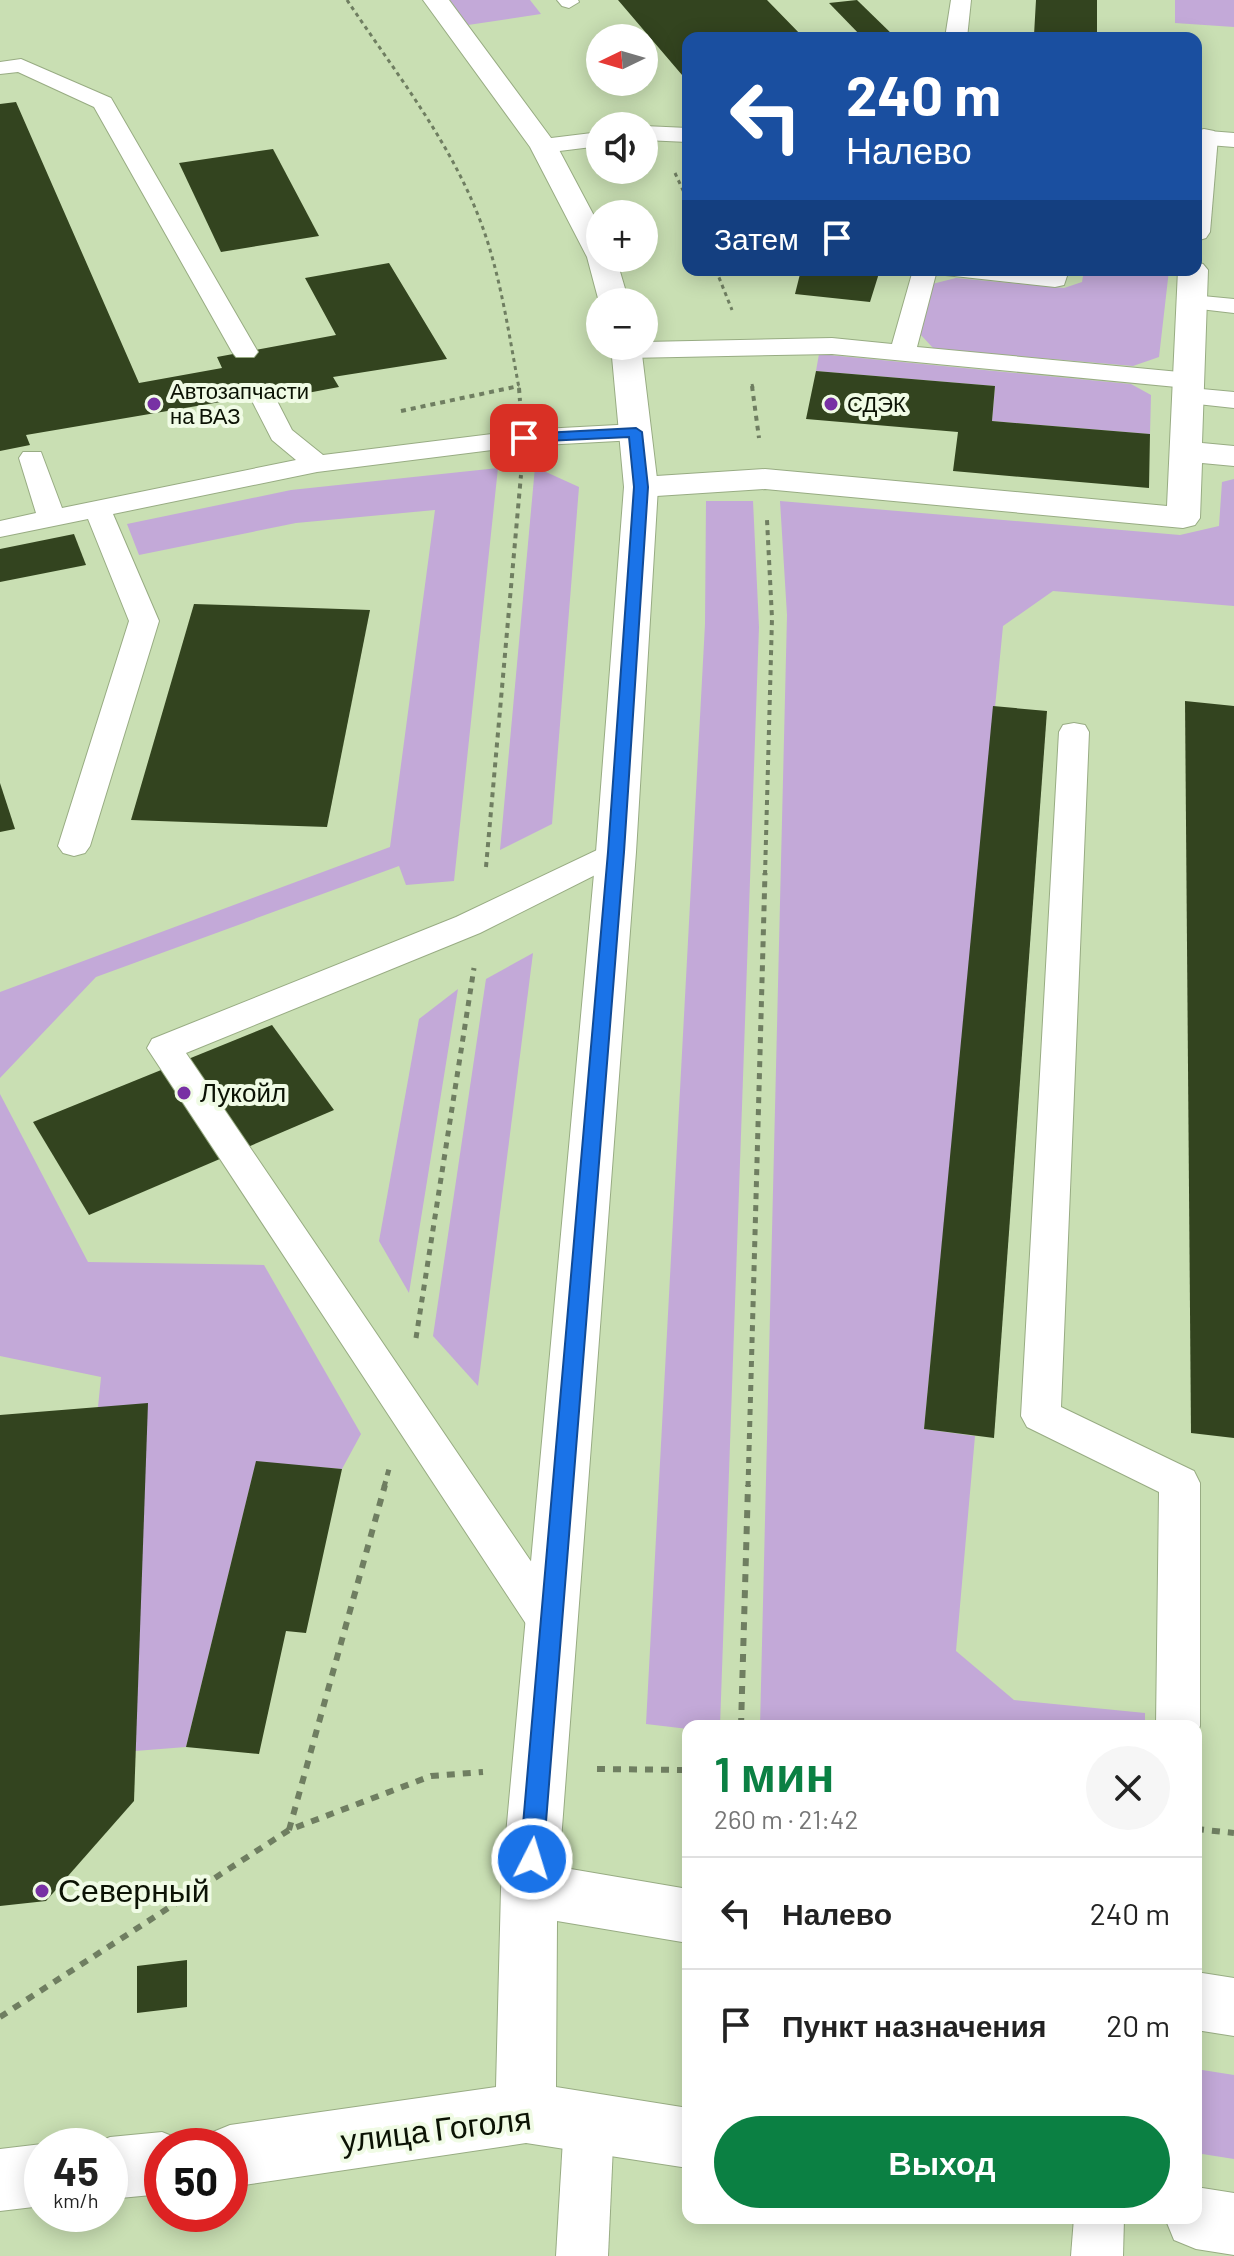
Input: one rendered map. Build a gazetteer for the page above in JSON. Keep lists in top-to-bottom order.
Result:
{
  "streets": {
    "main road": ["улица Гоголя"]
  },
  "places": [
    "Автозапчасти на ВАЗ",
    "СДЭК",
    "Лукойл",
    "Северный"
  ],
  "north": "left",
  "page": {
    "map_buttons": ["+", "−"],
    "turn": ["240 m", "Налево"],
    "then": "Затем",
    "heading": ["1 мин", "260 m · 21:42"],
    "list": [
      {
        "name": "Налево",
        "value": "240 m"
      },
      {
        "name": "Пункт назначения",
        "value": "20 m"
      }
    ],
    "buttons": "Выход",
    "speed": "45 km/h",
    "limit": "50"
  }
}
